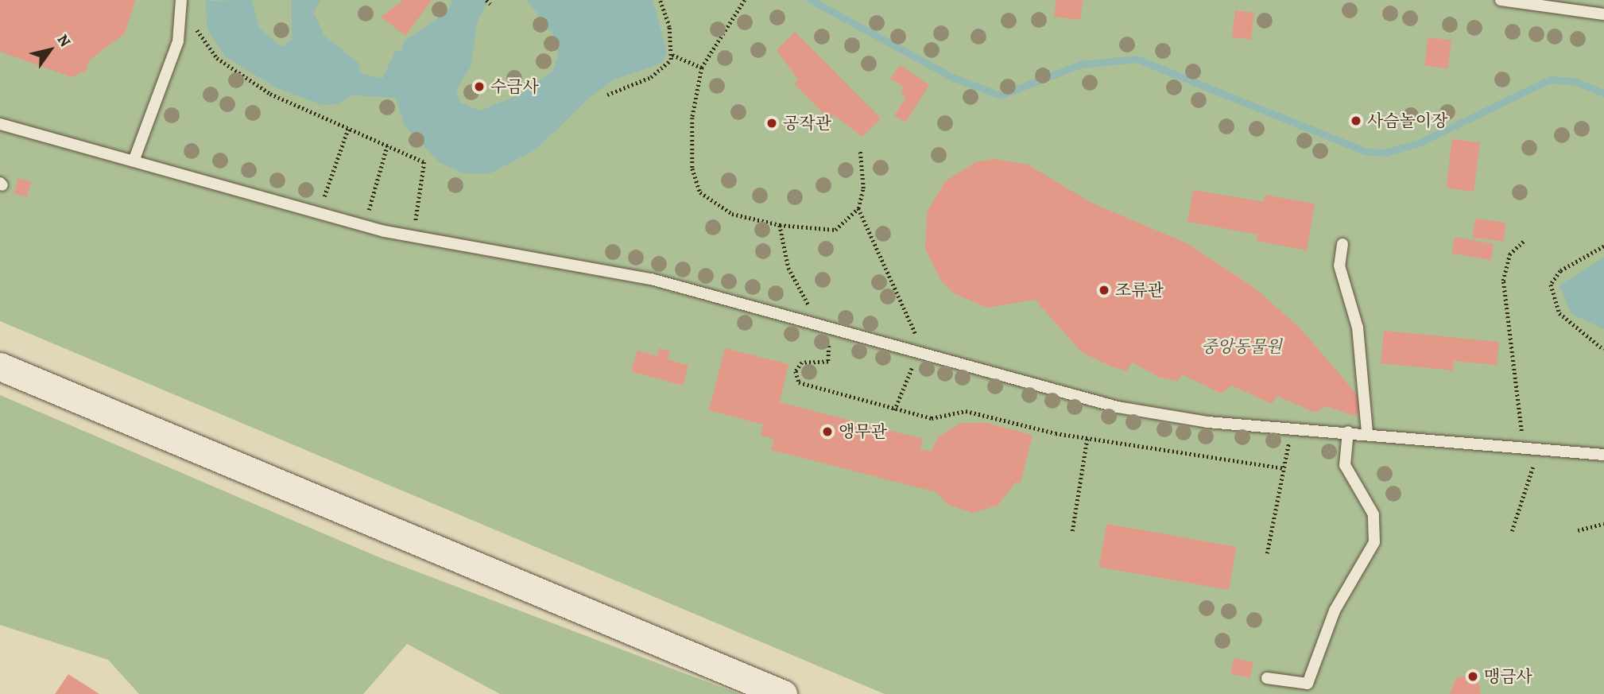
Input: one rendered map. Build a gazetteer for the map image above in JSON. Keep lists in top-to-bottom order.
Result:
{
  "parks": ["중앙동물원"],
  "places": [
    "수금사",
    "사슴놀이장",
    "공작관",
    "조류관",
    "앵무관",
    "맹금사"
  ],
  "north": "top right"
}
